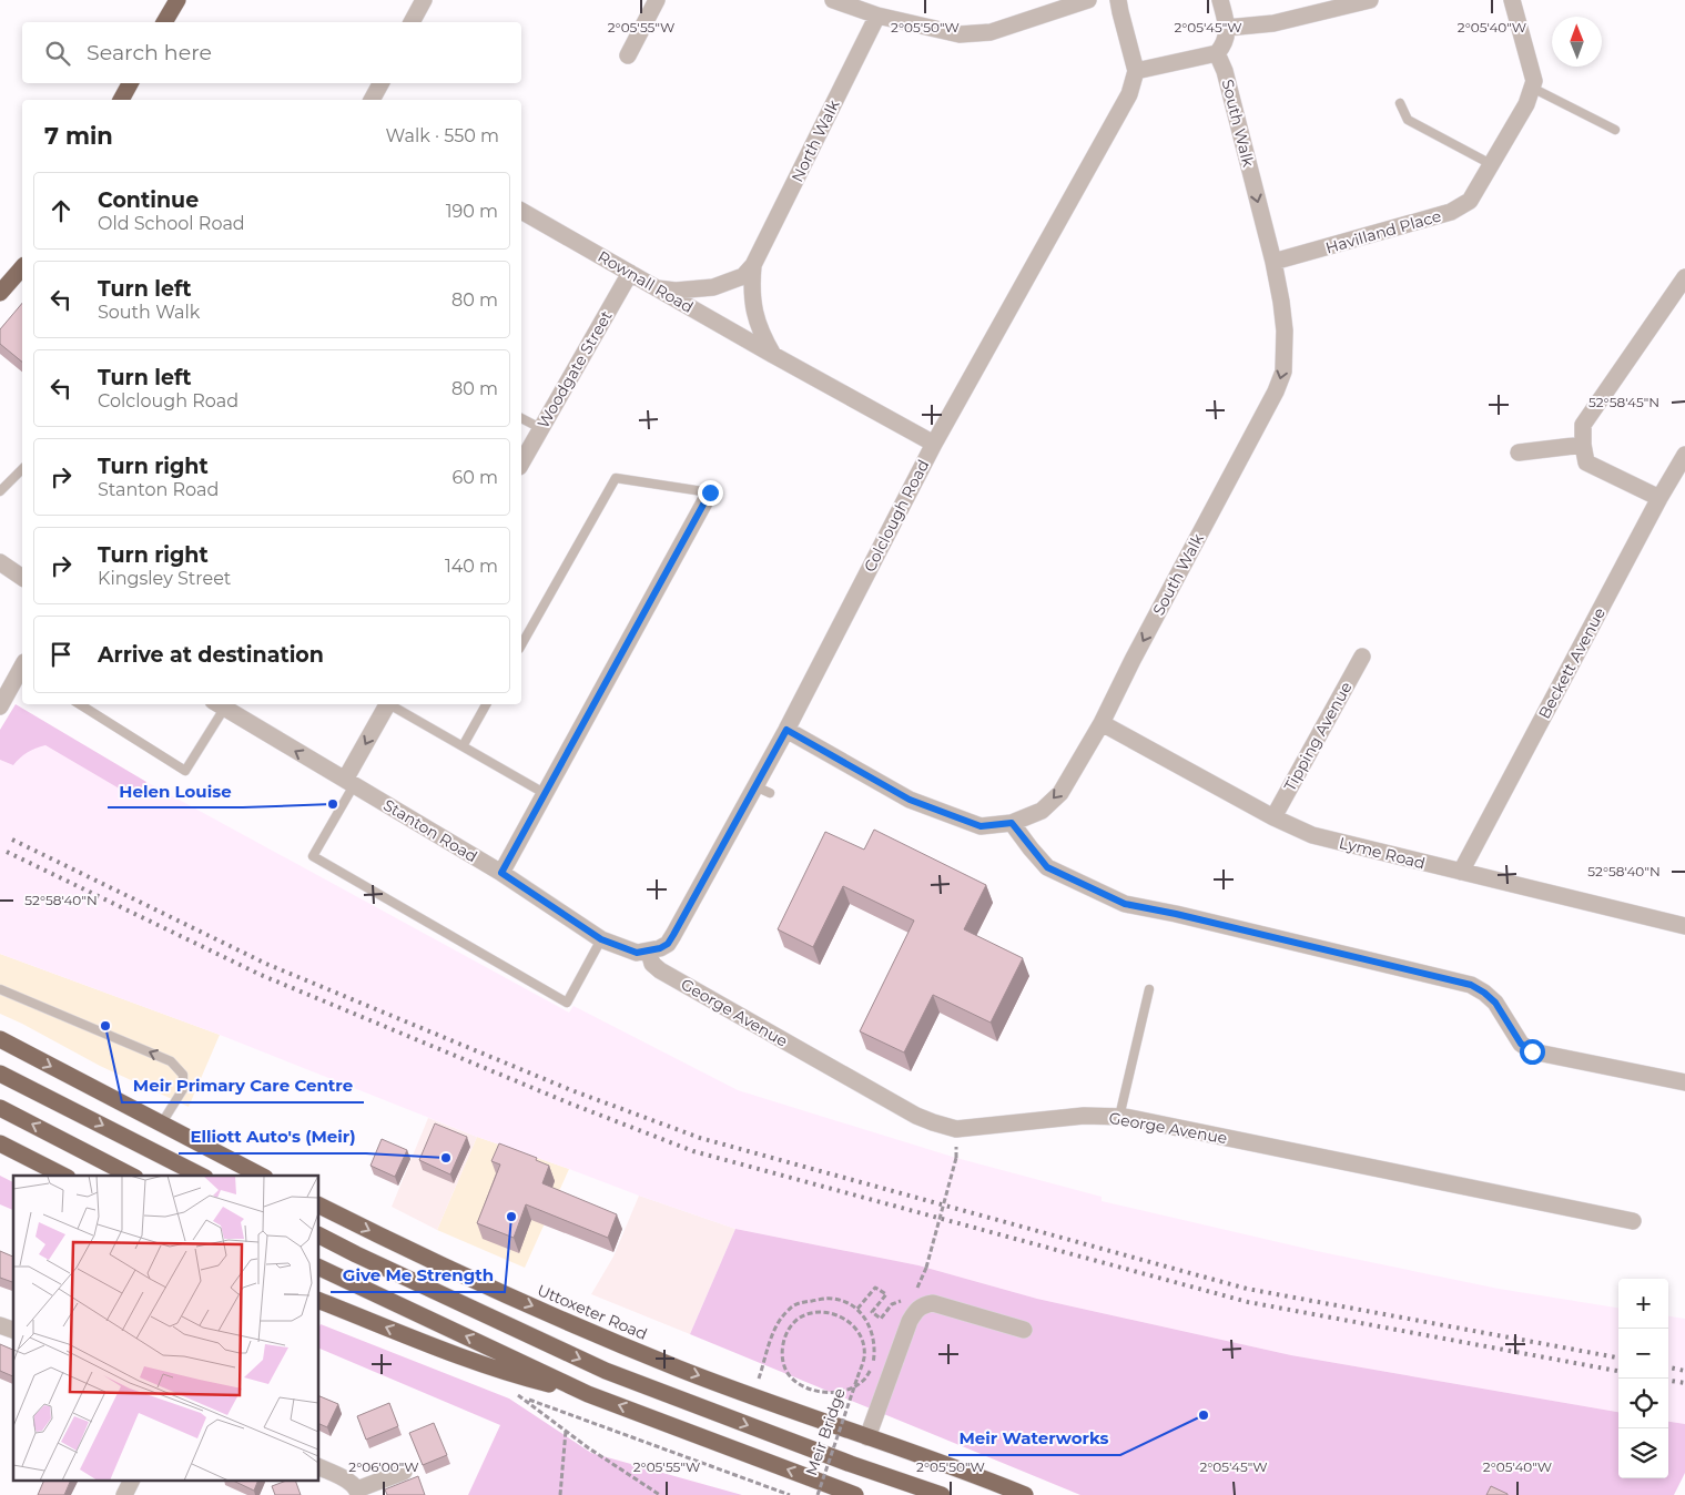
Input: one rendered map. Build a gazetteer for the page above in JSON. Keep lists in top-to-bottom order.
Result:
{
  "streets": {
    "highway": ["Uttoxeter Road"],
    "street": [
      "South Walk",
      "North Walk",
      "Havilland Place",
      "Rownall Road",
      "Woodgate Street",
      "Colclough Road",
      "Beckett Avenue",
      "Tipping Avenue",
      "Stanton Road",
      "Lyme Road",
      "George Avenue"
    ],
    "path": ["Meir Bridge"]
  },
  "crossings": [
    ["South Walk", "Havilland Place"],
    ["South Walk", "Colclough Road"],
    ["South Walk", "Lyme Road"],
    ["North Walk", "Rownall Road"],
    ["Rownall Road", "Woodgate Street"],
    ["Colclough Road", "Stanton Road"],
    ["Colclough Road", "George Avenue"],
    ["Beckett Avenue", "Lyme Road"],
    ["Tipping Avenue", "Lyme Road"],
    ["Stanton Road", "George Avenue"]
  ],
  "one_way": ["South Walk"],
  "places": [
    "Helen Louise",
    "Meir Primary Care Centre",
    "Elliott Auto's (Meir)",
    "Give Me Strength",
    "Meir Waterworks"
  ],
  "north": "top",
  "page": {
    "search": "Search here",
    "heading": ["7 min", "Walk · 550 m"],
    "list": [
      ["Continue", "Old School Road", "190 m"],
      ["Turn left", "South Walk", "80 m"],
      ["Turn left", "Colclough Road", "80 m"],
      ["Turn right", "Stanton Road", "60 m"],
      ["Turn right", "Kingsley Street", "140 m"],
      "Arrive at destination"
    ],
    "map_buttons": ["+", "−"]
  },
  "coordinates": [
    "2°05'55\"W",
    "2°05'50\"W",
    "2°05'45\"W",
    "2°05'40\"W",
    "52°58'45\"N",
    "52°58'40\"N",
    "2°06'00\"W"
  ]
}
